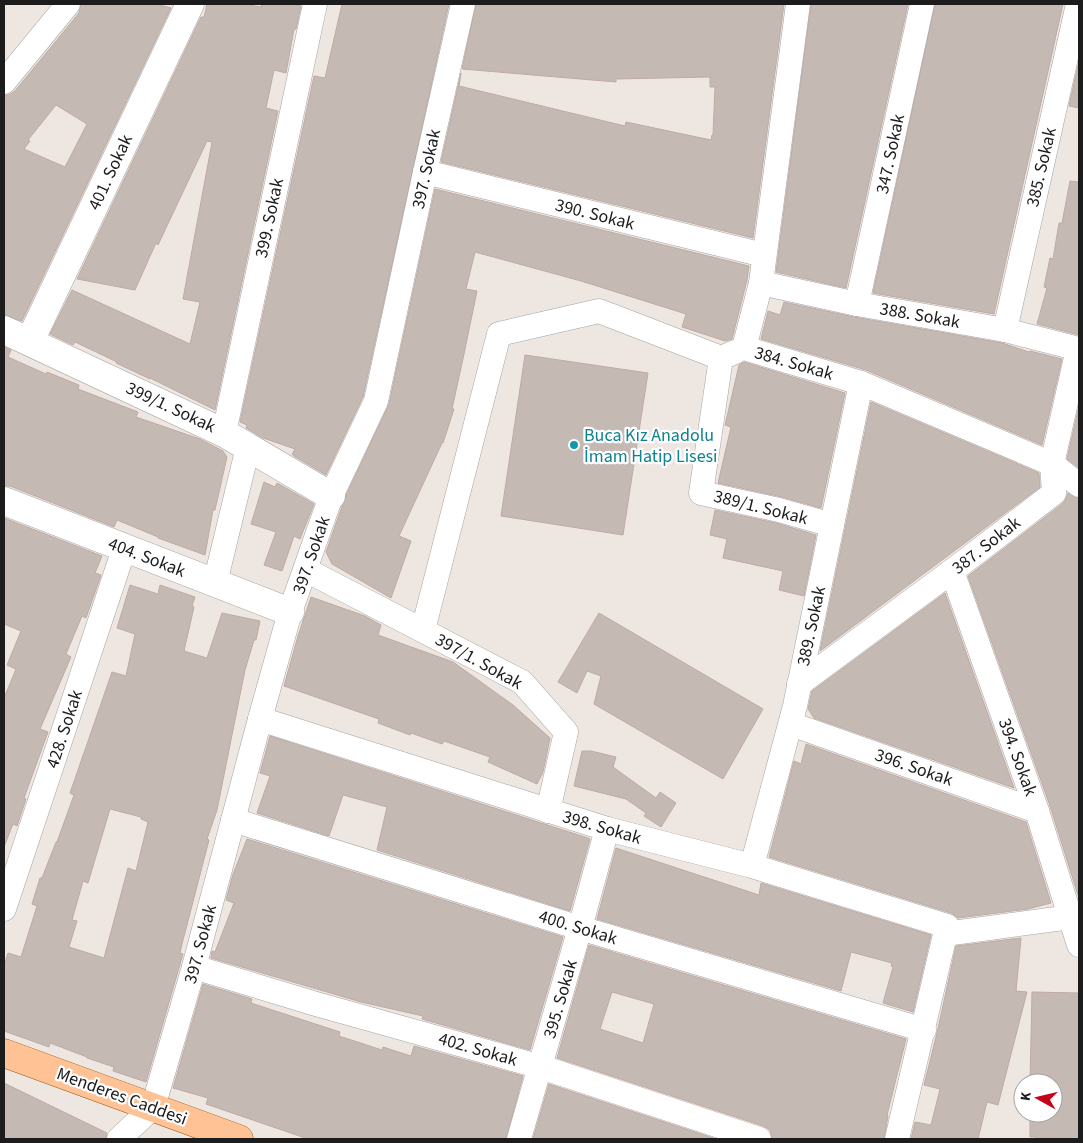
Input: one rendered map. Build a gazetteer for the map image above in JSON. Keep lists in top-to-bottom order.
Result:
{
  "streets": {
    "main road": ["Menderes Caddesi"],
    "street": [
      "347. Sokak",
      "385. Sokak",
      "397. Sokak",
      "401. Sokak",
      "390. Sokak",
      "399. Sokak",
      "388. Sokak",
      "384. Sokak",
      "399/1. Sokak",
      "389/1. Sokak",
      "387. Sokak",
      "404. Sokak",
      "389. Sokak",
      "397/1. Sokak",
      "428. Sokak",
      "394. Sokak",
      "396. Sokak",
      "398. Sokak",
      "400. Sokak",
      "395. Sokak",
      "402. Sokak"
    ]
  },
  "crossings": [
    ["347. Sokak", "388. Sokak"],
    ["385. Sokak", "388. Sokak"],
    ["397. Sokak", "390. Sokak"],
    ["397. Sokak", "399/1. Sokak"],
    ["397. Sokak", "404. Sokak"],
    ["397. Sokak", "397/1. Sokak"],
    ["397. Sokak", "398. Sokak"],
    ["397. Sokak", "400. Sokak"],
    ["397. Sokak", "402. Sokak"],
    ["397. Sokak", "Menderes Caddesi"],
    ["401. Sokak", "399/1. Sokak"],
    ["390. Sokak", "384. Sokak"],
    ["399. Sokak", "399/1. Sokak"],
    ["388. Sokak", "384. Sokak"],
    ["388. Sokak", "387. Sokak"],
    ["384. Sokak", "387. Sokak"],
    ["384. Sokak", "389. Sokak"],
    ["389/1. Sokak", "389. Sokak"],
    ["387. Sokak", "389. Sokak"],
    ["387. Sokak", "394. Sokak"],
    ["404. Sokak", "428. Sokak"],
    ["389. Sokak", "396. Sokak"],
    ["389. Sokak", "398. Sokak"],
    ["397/1. Sokak", "398. Sokak"],
    ["394. Sokak", "396. Sokak"],
    ["398. Sokak", "395. Sokak"],
    ["400. Sokak", "395. Sokak"],
    ["395. Sokak", "402. Sokak"]
  ],
  "places": ["Buca Kız Anadolu İmam Hatip Lisesi"],
  "north": "left"
}
